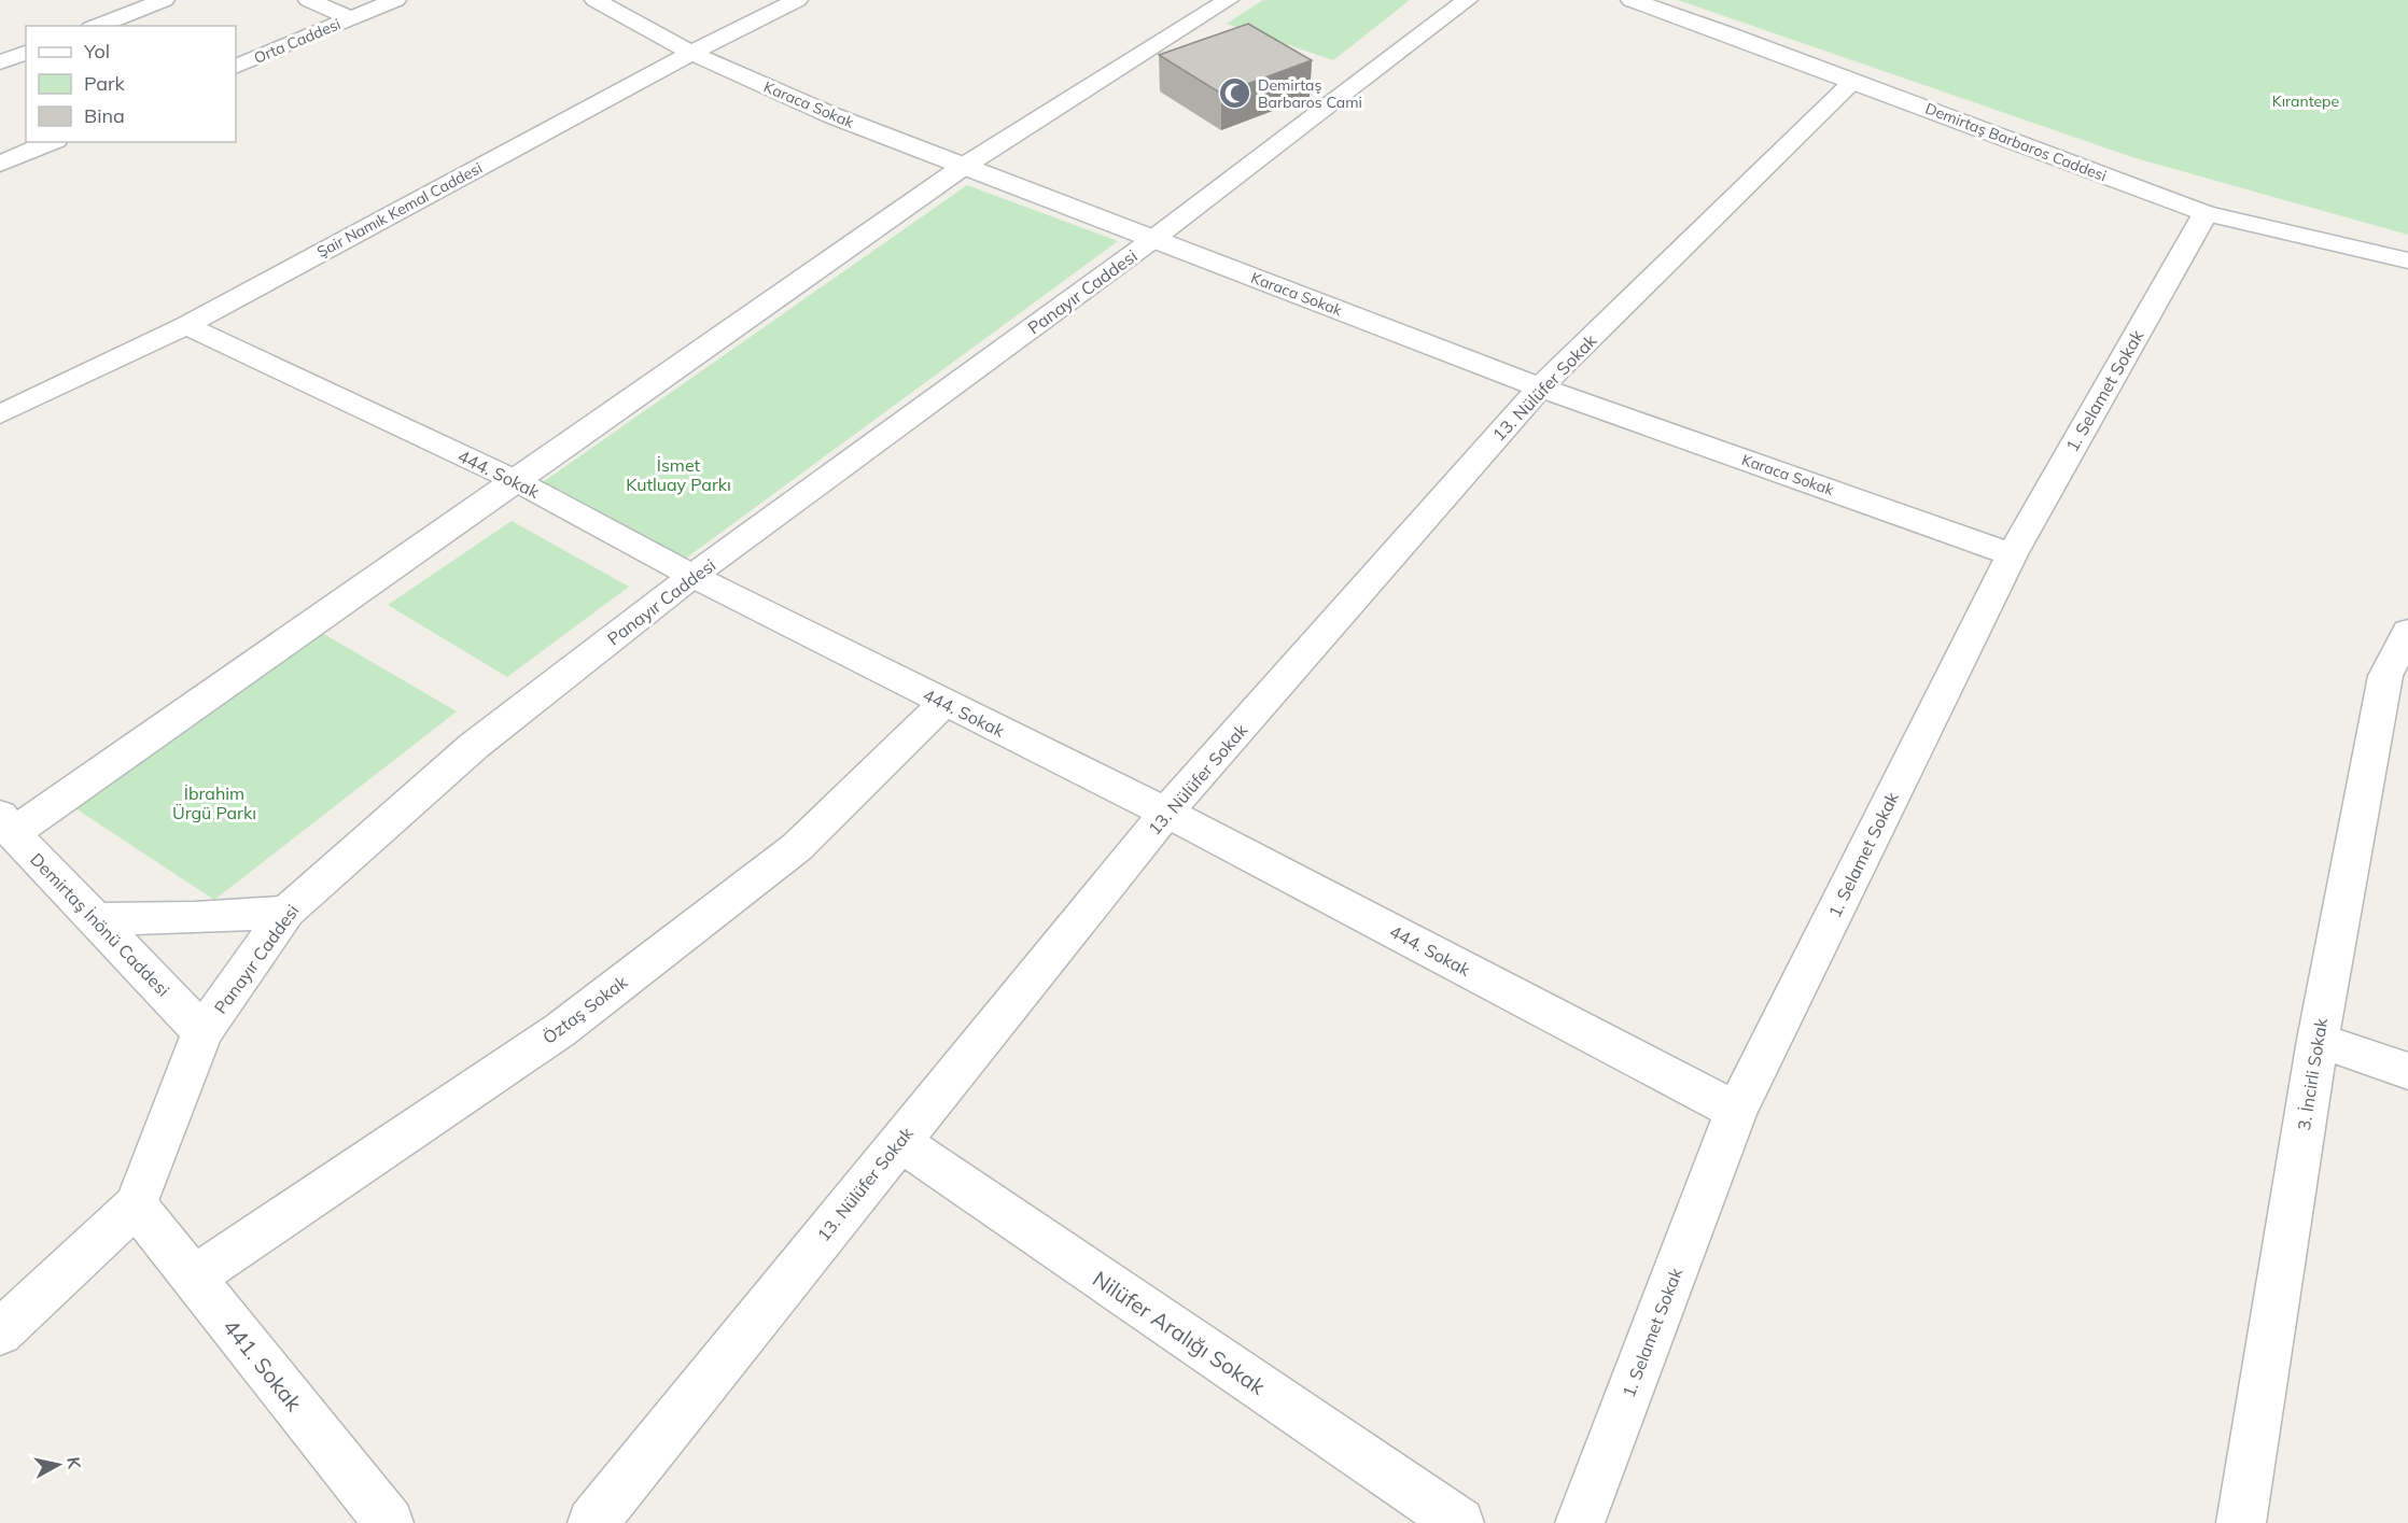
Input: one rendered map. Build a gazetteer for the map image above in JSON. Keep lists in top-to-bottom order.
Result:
{
  "streets": {
    "street": [
      "Orta Caddesi",
      "Karaca Sokak",
      "Demirtaş Barbaros Caddesi",
      "Şair Namık Kemal Caddesi",
      "Panayır Caddesi",
      "13. Nülüfer Sokak",
      "1. Selamet Sokak",
      "444. Sokak",
      "Demirtaş İnönü Caddesi",
      "Öztaş Sokak",
      "3. İncirli Sokak",
      "Nilüfer Aralığı Sokak",
      "441. Sokak"
    ]
  },
  "crossings": [
    ["Karaca Sokak", "Şair Namık Kemal Caddesi"],
    ["Karaca Sokak", "Panayır Caddesi"],
    ["Karaca Sokak", "13. Nülüfer Sokak"],
    ["Karaca Sokak", "1. Selamet Sokak"],
    ["Demirtaş Barbaros Caddesi", "13. Nülüfer Sokak"],
    ["Demirtaş Barbaros Caddesi", "1. Selamet Sokak"],
    ["Şair Namık Kemal Caddesi", "444. Sokak"],
    ["Panayır Caddesi", "444. Sokak"],
    ["Panayır Caddesi", "Demirtaş İnönü Caddesi"],
    ["Panayır Caddesi", "441. Sokak"],
    ["13. Nülüfer Sokak", "444. Sokak"],
    ["13. Nülüfer Sokak", "Nilüfer Aralığı Sokak"],
    ["1. Selamet Sokak", "444. Sokak"],
    ["444. Sokak", "Öztaş Sokak"],
    ["Öztaş Sokak", "441. Sokak"]
  ],
  "parks": ["Kırantepe", "İsmet Kutluay Parkı", "İbrahim Ürgü Parkı"],
  "places": {
    "mosque": ["Demirtaş Barbaros Cami"]
  },
  "legend": ["Yol", "Park", "Bina"],
  "north": "right"
}
